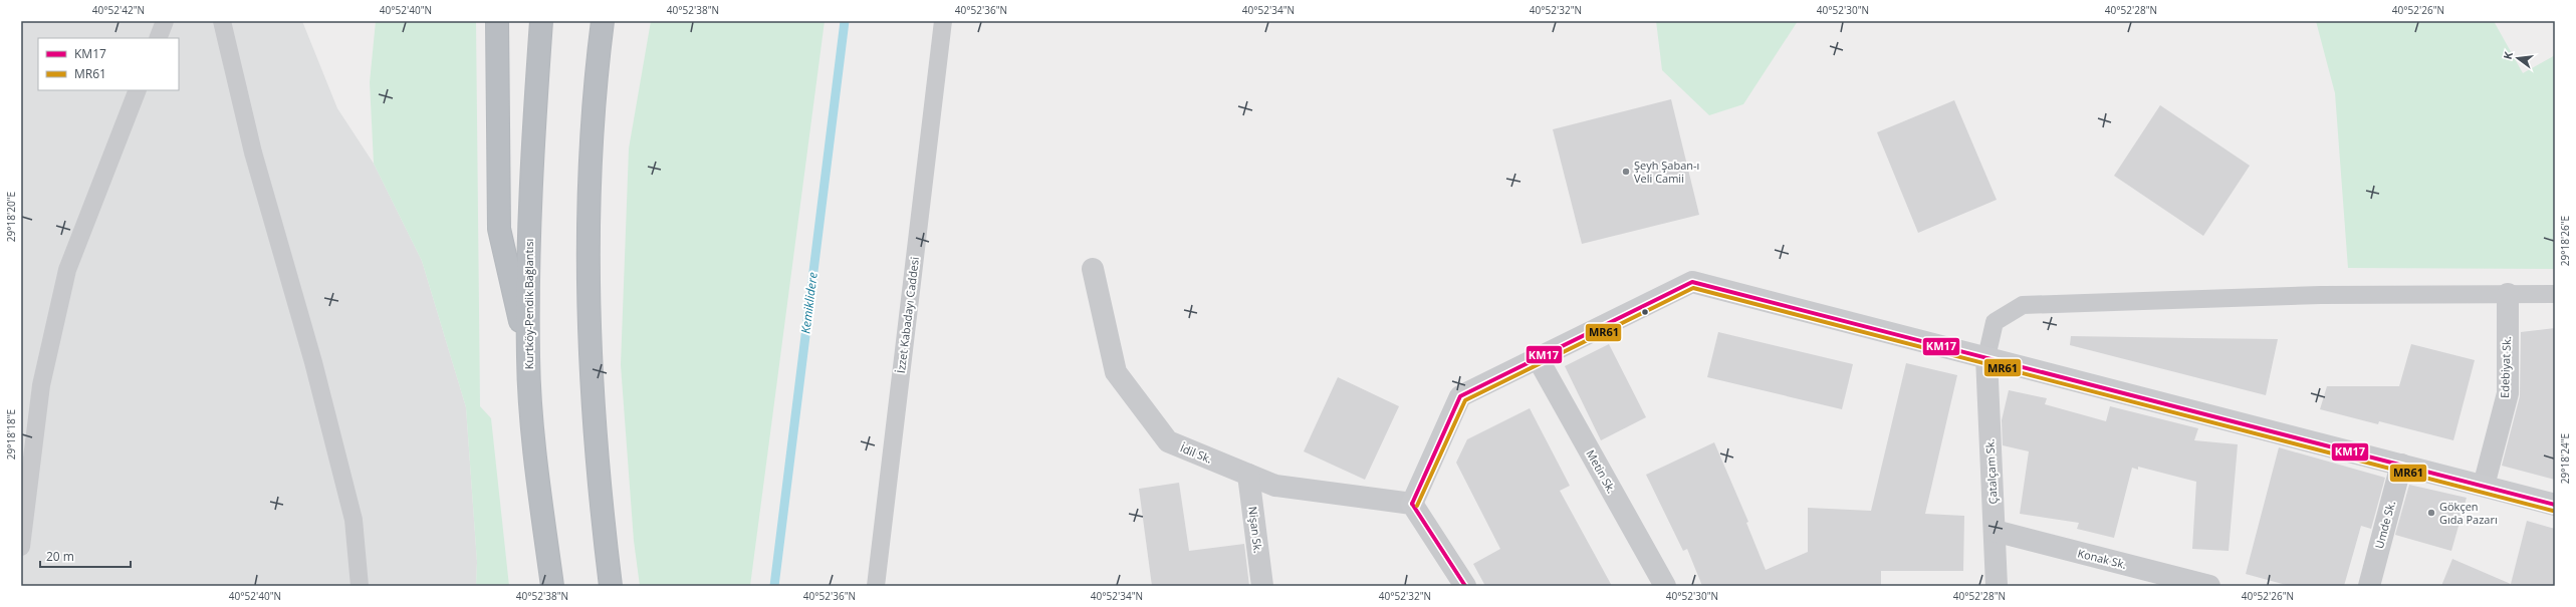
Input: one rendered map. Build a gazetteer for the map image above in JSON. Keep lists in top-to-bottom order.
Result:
{
  "streets": {
    "highway": ["Kurtköy-Pendik Bağlantısı"],
    "street": [
      "Edebiyat Sk.",
      "İdil Sk.",
      "Metin Sk.",
      "Çatalçam Sk.",
      "Umde Sk.",
      "Nişan Sk.",
      "Konak Sk."
    ],
    "lane": ["İzzet Kabadayı Caddesi"]
  },
  "crossings": [
    ["İdil Sk.", "Nişan Sk."],
    ["Çatalçam Sk.", "Konak Sk."]
  ],
  "water": ["Kemiklidere"],
  "places": ["Şeyh Şaban-ı Veli Camii", "Gökçen Gıda Pazarı"],
  "lines": ["transit line KM17", "transit line MR61"],
  "legend": ["KM17", "MR61"],
  "scale_bar": "20 m",
  "north": "left",
  "coordinates": [
    "40°52'42\"N",
    "40°52'40\"N",
    "40°52'38\"N",
    "40°52'36\"N",
    "40°52'34\"N",
    "40°52'32\"N",
    "40°52'30\"N",
    "40°52'28\"N",
    "40°52'26\"N",
    "29°18'20\"E",
    "29°18'26\"E",
    "29°18'18\"E",
    "29°18'24\"E"
  ]
}
